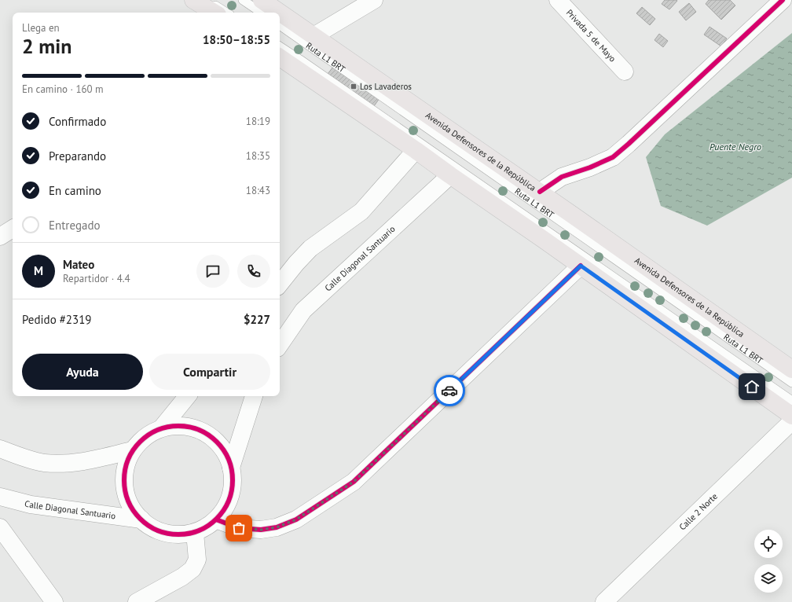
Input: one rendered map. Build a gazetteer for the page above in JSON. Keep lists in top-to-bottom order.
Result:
{
  "streets": {
    "main road": ["Avenida Defensores de la República"],
    "street": ["Privada 5 de Mayo", "Calle Diagonal Santuario", "Calle 2 Norte"],
    "lane": ["Ruta L1 BRT"]
  },
  "water": ["Puente Negro"],
  "places": {
    "transit": ["Los Lavaderos"]
  },
  "page": {
    "heading": ["2 min", "Llega en", "18:50–18:55"],
    "panel": [
      "Mateo",
      "Repartidor · 4.4",
      "Pedido #2319",
      "$227"
    ],
    "bar": "En camino · 160 m",
    "list": [
      ["Confirmado", "18:19"],
      ["Preparando", "18:35"],
      ["En camino", "18:43"],
      "Entregado"
    ],
    "round": "M",
    "buttons": ["Ayuda", "Compartir"]
  }
}
